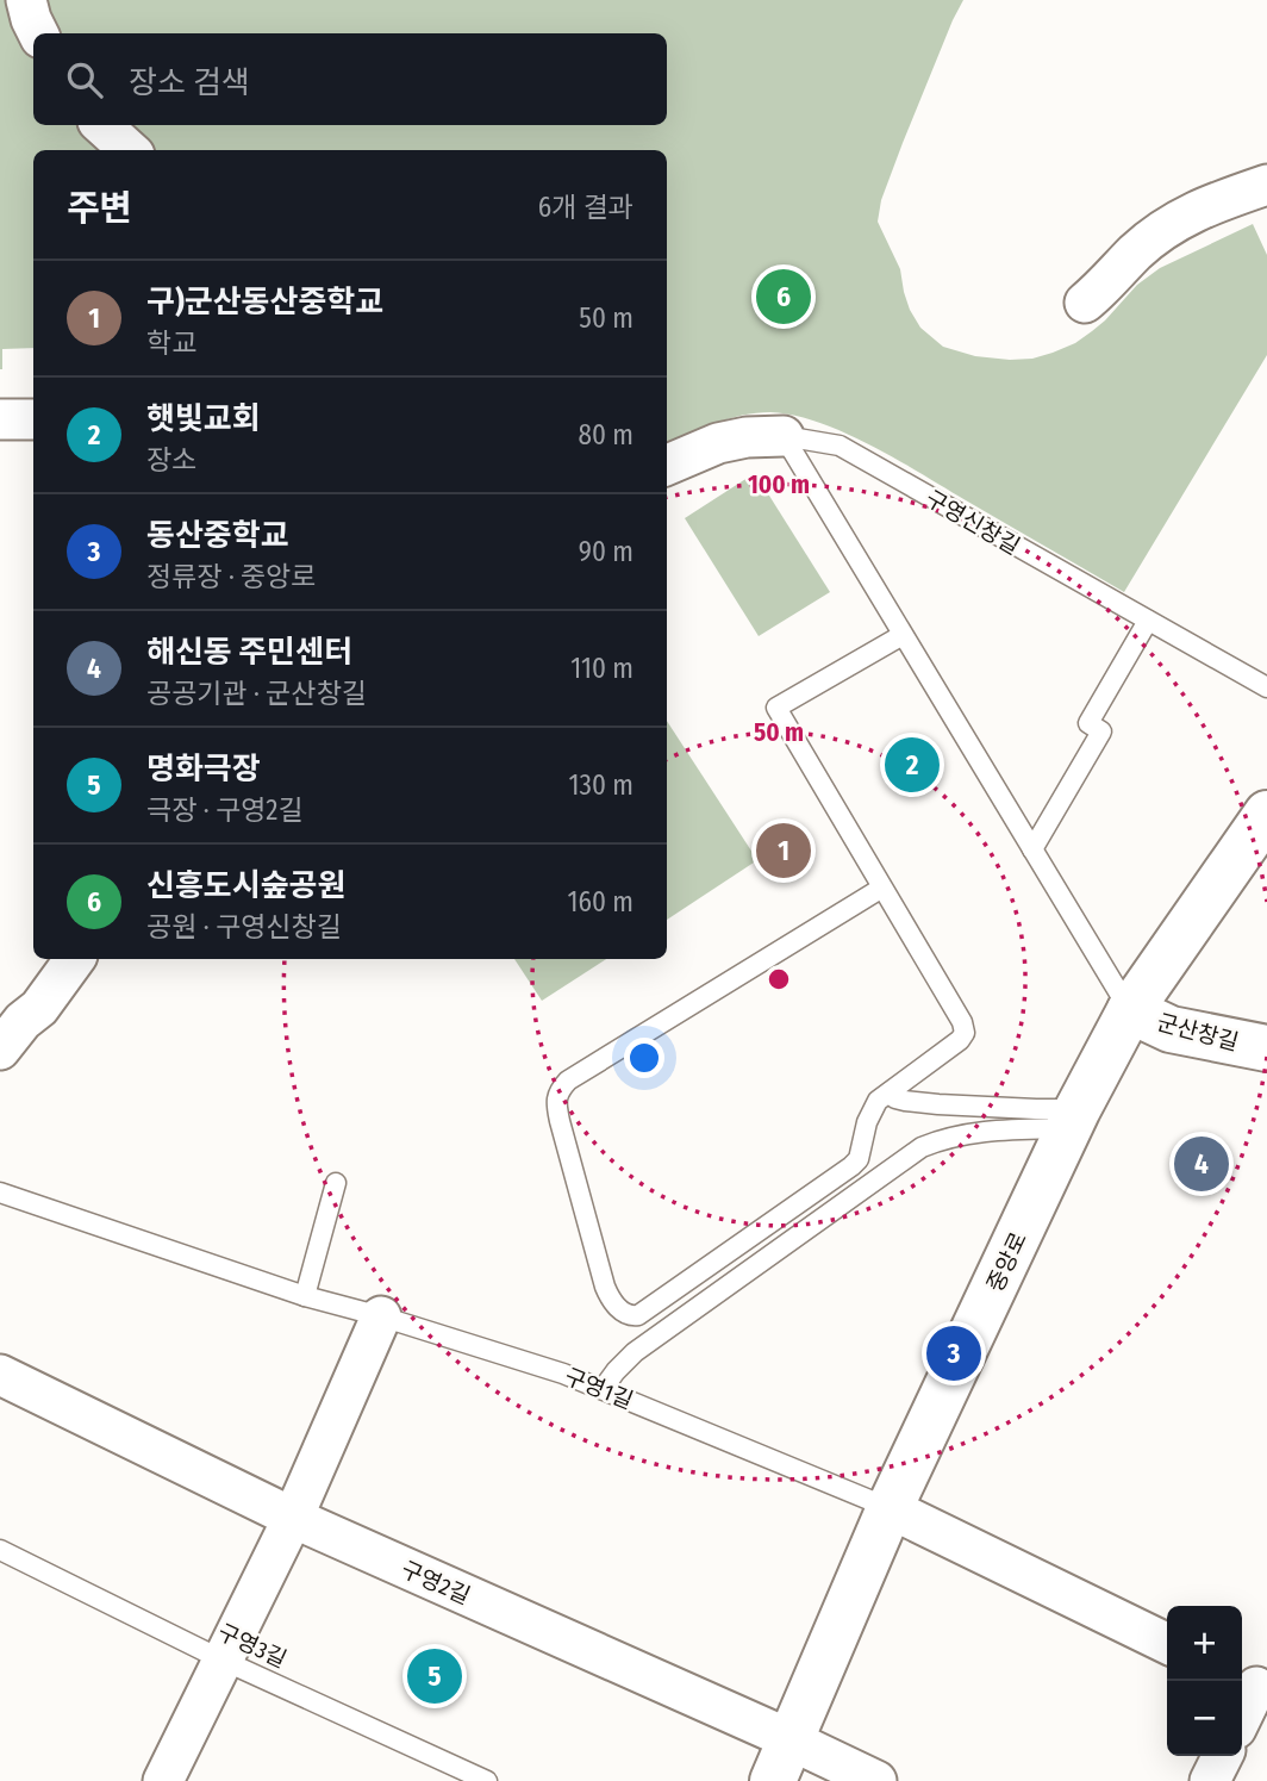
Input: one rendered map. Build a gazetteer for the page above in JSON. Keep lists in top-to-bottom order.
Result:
{
  "streets": {
    "street": [
      "구영신창길",
      "군산창길",
      "중앙로",
      "구영1길",
      "구영2길"
    ],
    "lane": ["구영3길"]
  },
  "crossings": [
    ["군산창길", "중앙로"],
    ["중앙로", "구영1길"],
    ["중앙로", "구영2길"]
  ],
  "page": {
    "search": "장소 검색",
    "heading": ["주변", "6개 결과"],
    "list": [
      {
        "mark": "1",
        "name": "구)군산동산중학교",
        "note": "학교",
        "value": "50 m"
      },
      {
        "mark": "2",
        "name": "햇빛교회",
        "note": "장소",
        "value": "80 m"
      },
      {
        "mark": "3",
        "name": "동산중학교",
        "note": "정류장 · 중앙로",
        "value": "90 m"
      },
      {
        "mark": "4",
        "name": "해신동 주민센터",
        "note": "공공기관 · 군산창길",
        "value": "110 m"
      },
      {
        "mark": "5",
        "name": "명화극장",
        "note": "극장 · 구영2길",
        "value": "130 m"
      },
      {
        "mark": "6",
        "name": "신흥도시숲공원",
        "note": "공원 · 구영신창길",
        "value": "160 m"
      }
    ],
    "pins": [
      "6",
      "2",
      "1",
      "4",
      "3",
      "5"
    ],
    "map_buttons": ["+", "−"]
  },
  "rings": ["100 m", "50 m"]
}
